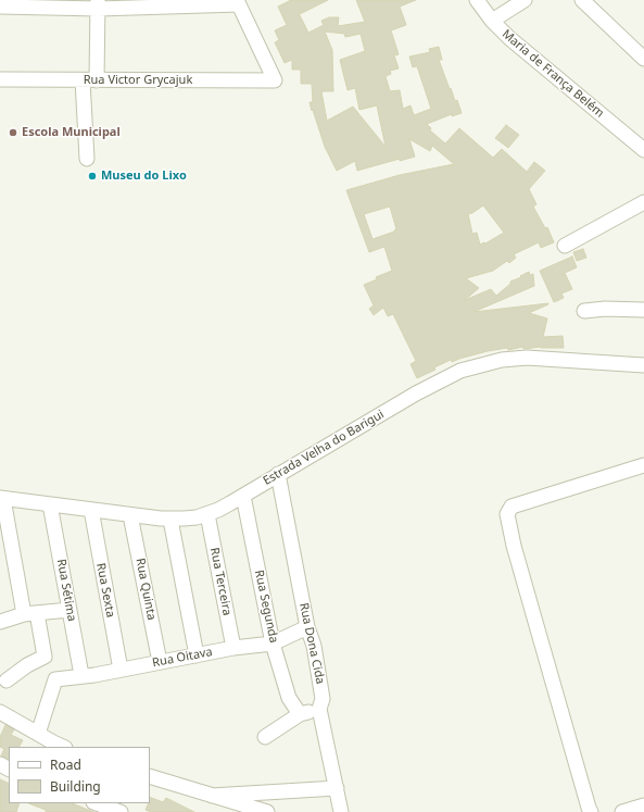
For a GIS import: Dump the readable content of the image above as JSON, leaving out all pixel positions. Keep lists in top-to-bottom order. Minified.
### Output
{"streets":{"street":["Maria de França Belém","Rua Victor Grycajuk","Estrada Velha do Barigui","Rua Terceira","Rua Quinta","Rua Sétima","Rua Sexta","Rua Segunda","Rua Dona Cida","Rua Oitava"]},"crossings":[["Estrada Velha do Barigui","Rua Terceira"],["Estrada Velha do Barigui","Rua Quinta"],["Estrada Velha do Barigui","Rua Sétima"],["Estrada Velha do Barigui","Rua Sexta"],["Estrada Velha do Barigui","Rua Segunda"],["Estrada Velha do Barigui","Rua Dona Cida"],["Rua Terceira","Rua Oitava"],["Rua Quinta","Rua Oitava"],["Rua Sétima","Rua Oitava"],["Rua Sexta","Rua Oitava"],["Rua Segunda","Rua Oitava"],["Rua Dona Cida","Rua Oitava"]],"places":["Escola Municipal","Museu do Lixo"],"legend":["Road","Building"]}
